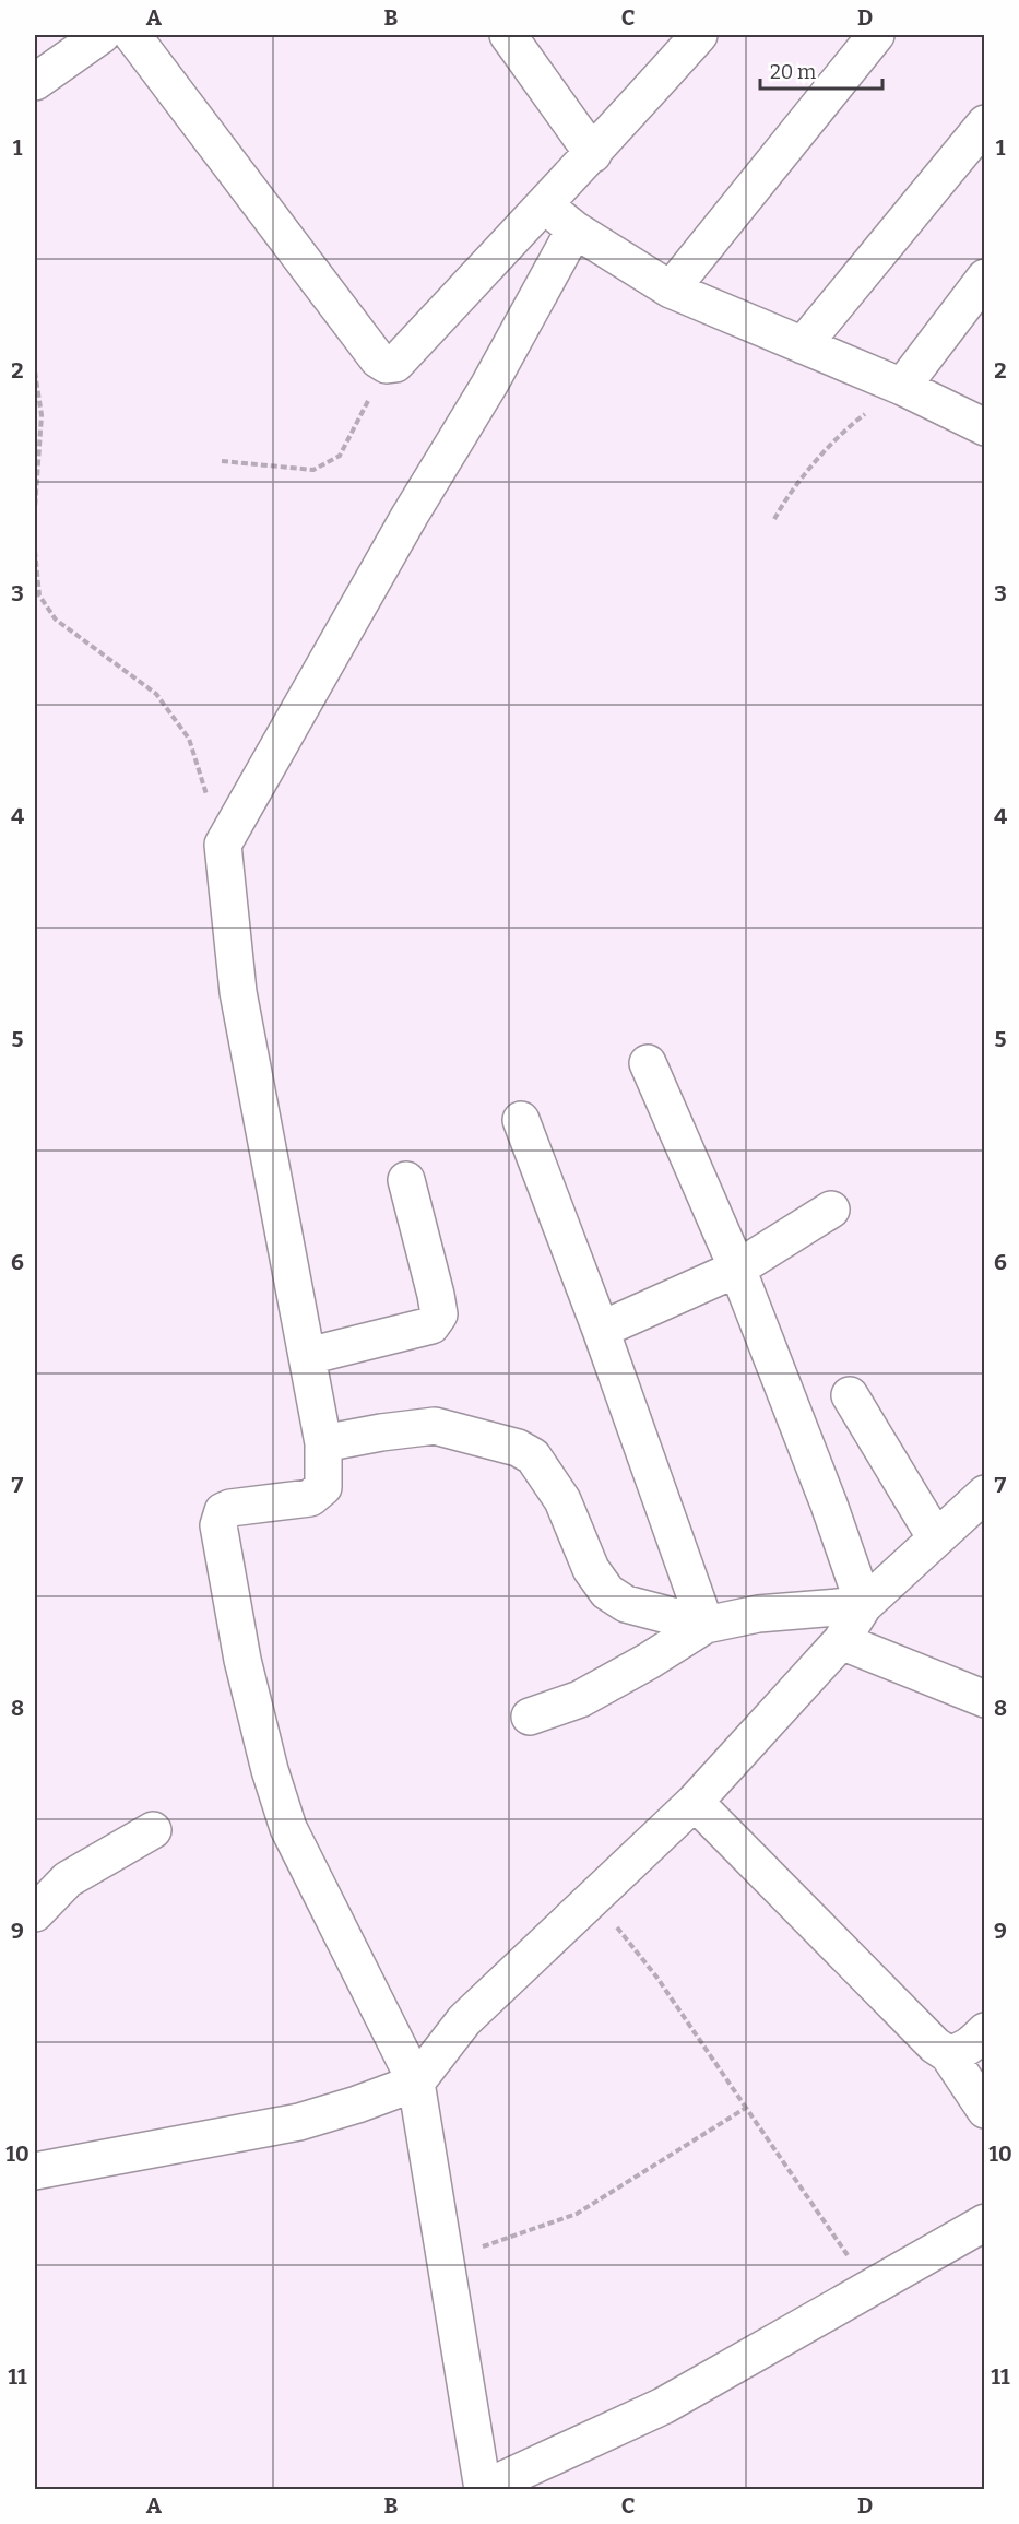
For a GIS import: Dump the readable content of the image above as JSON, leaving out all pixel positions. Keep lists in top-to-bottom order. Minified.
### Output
{"scale_bar":"20 m","grid":{"columns":["A","B","C","D"],"rows":["1","2","3","4","5","6","7","8","9","10","11"]}}
